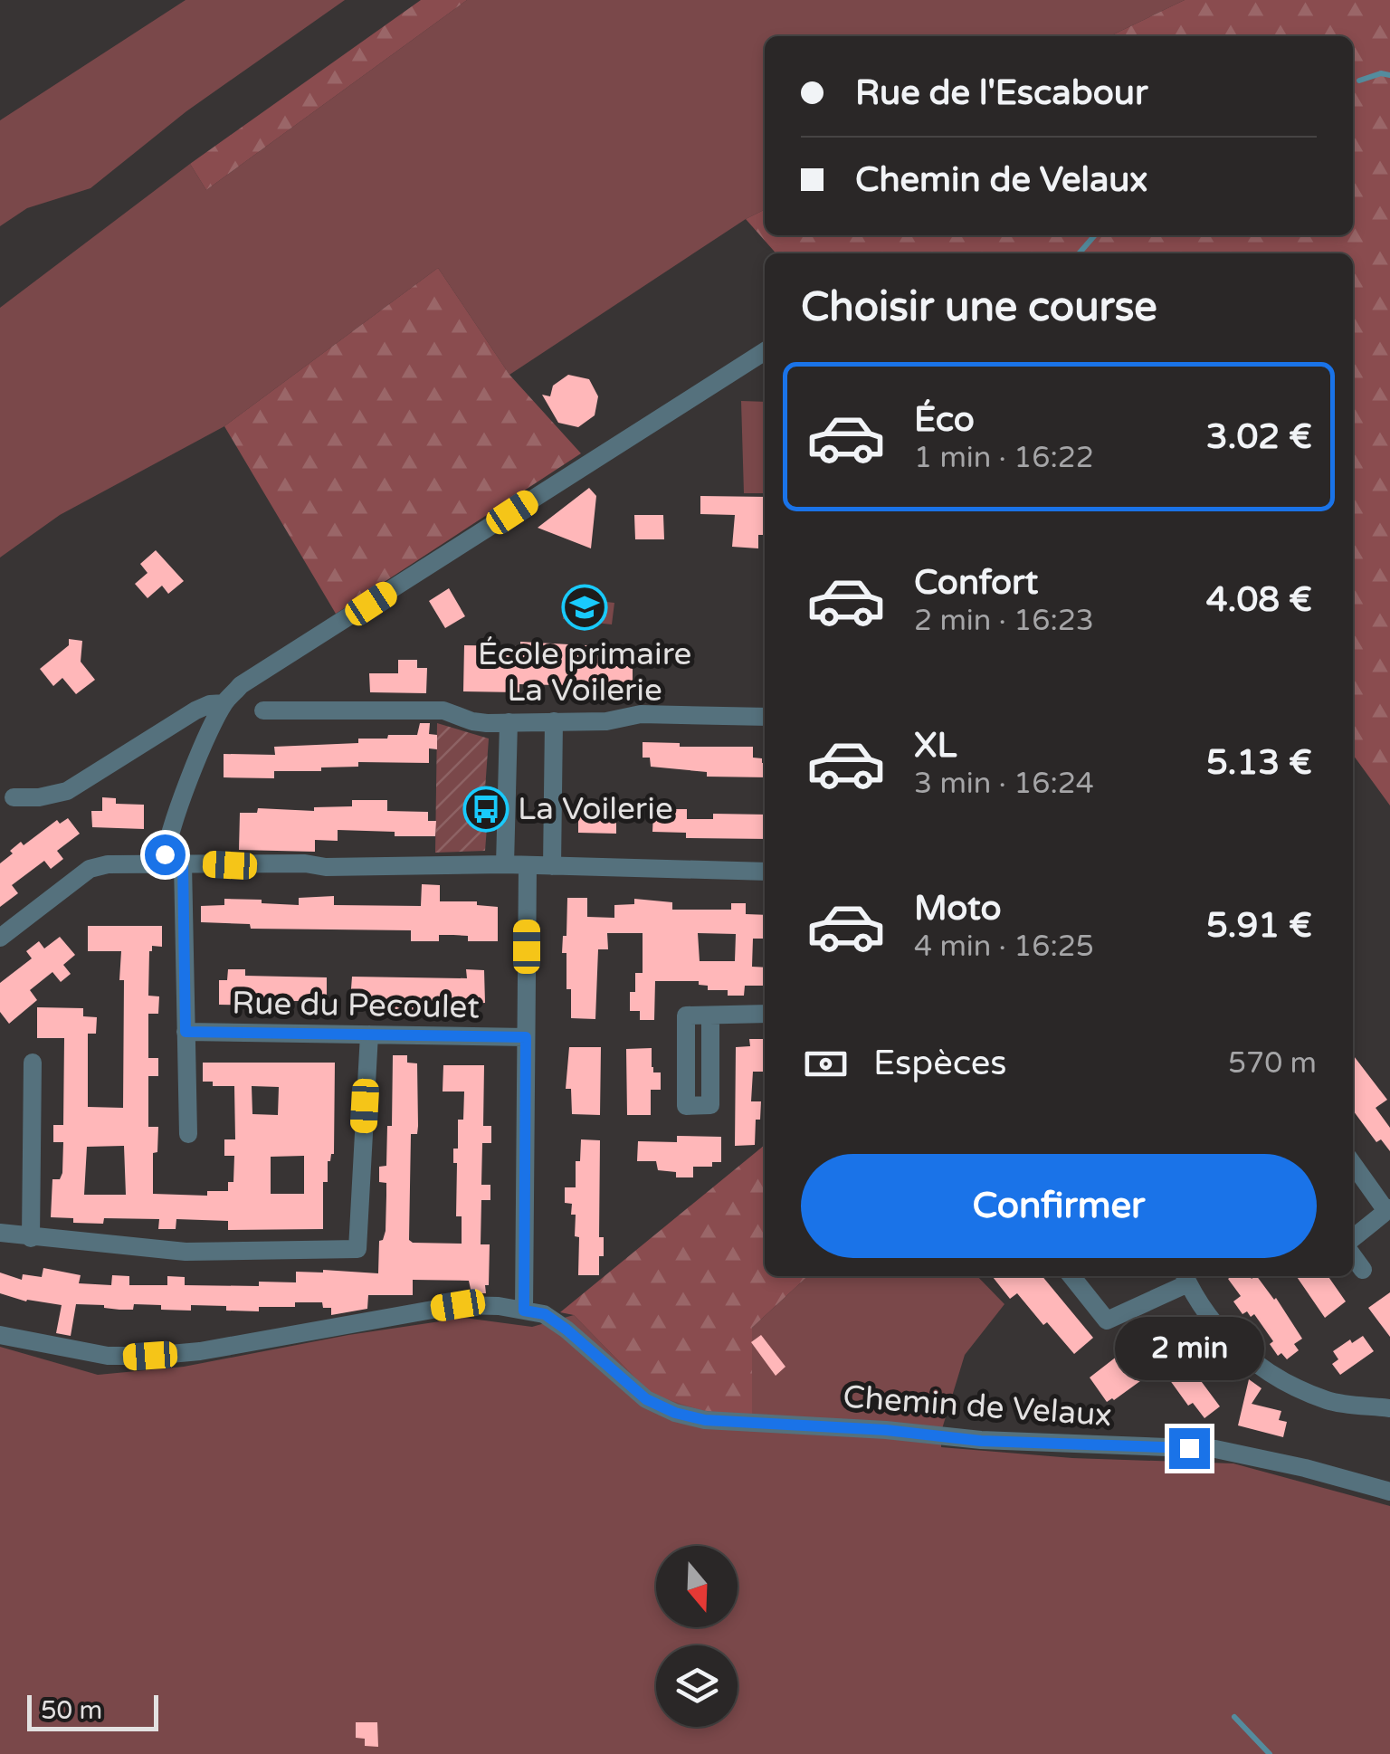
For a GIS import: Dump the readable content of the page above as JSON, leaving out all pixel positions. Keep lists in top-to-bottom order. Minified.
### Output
{"streets":{"street":["Rue du Pecoulet","Chemin de Velaux"]},"places":{"school or university":["École primaire La Voilerie"],"bus stop":["La Voilerie"]},"scale_bar":"50 m","north":"bottom","page":{"banner":["Rue de l'Escabour","Chemin de Velaux"],"heading":"Choisir une course","list":[{"name":"Éco","note":"1 min · 16:22","value":"3.02 €"},{"name":"Confort","note":"2 min · 16:23","value":"4.08 €"},{"name":"XL","note":"3 min · 16:24","value":"5.13 €"},{"name":"Moto","note":"4 min · 16:25","value":"5.91 €"}],"pay":["Espèces","570 m"],"buttons":"Confirmer","bubble":"2 min","scale":"50 m"}}
